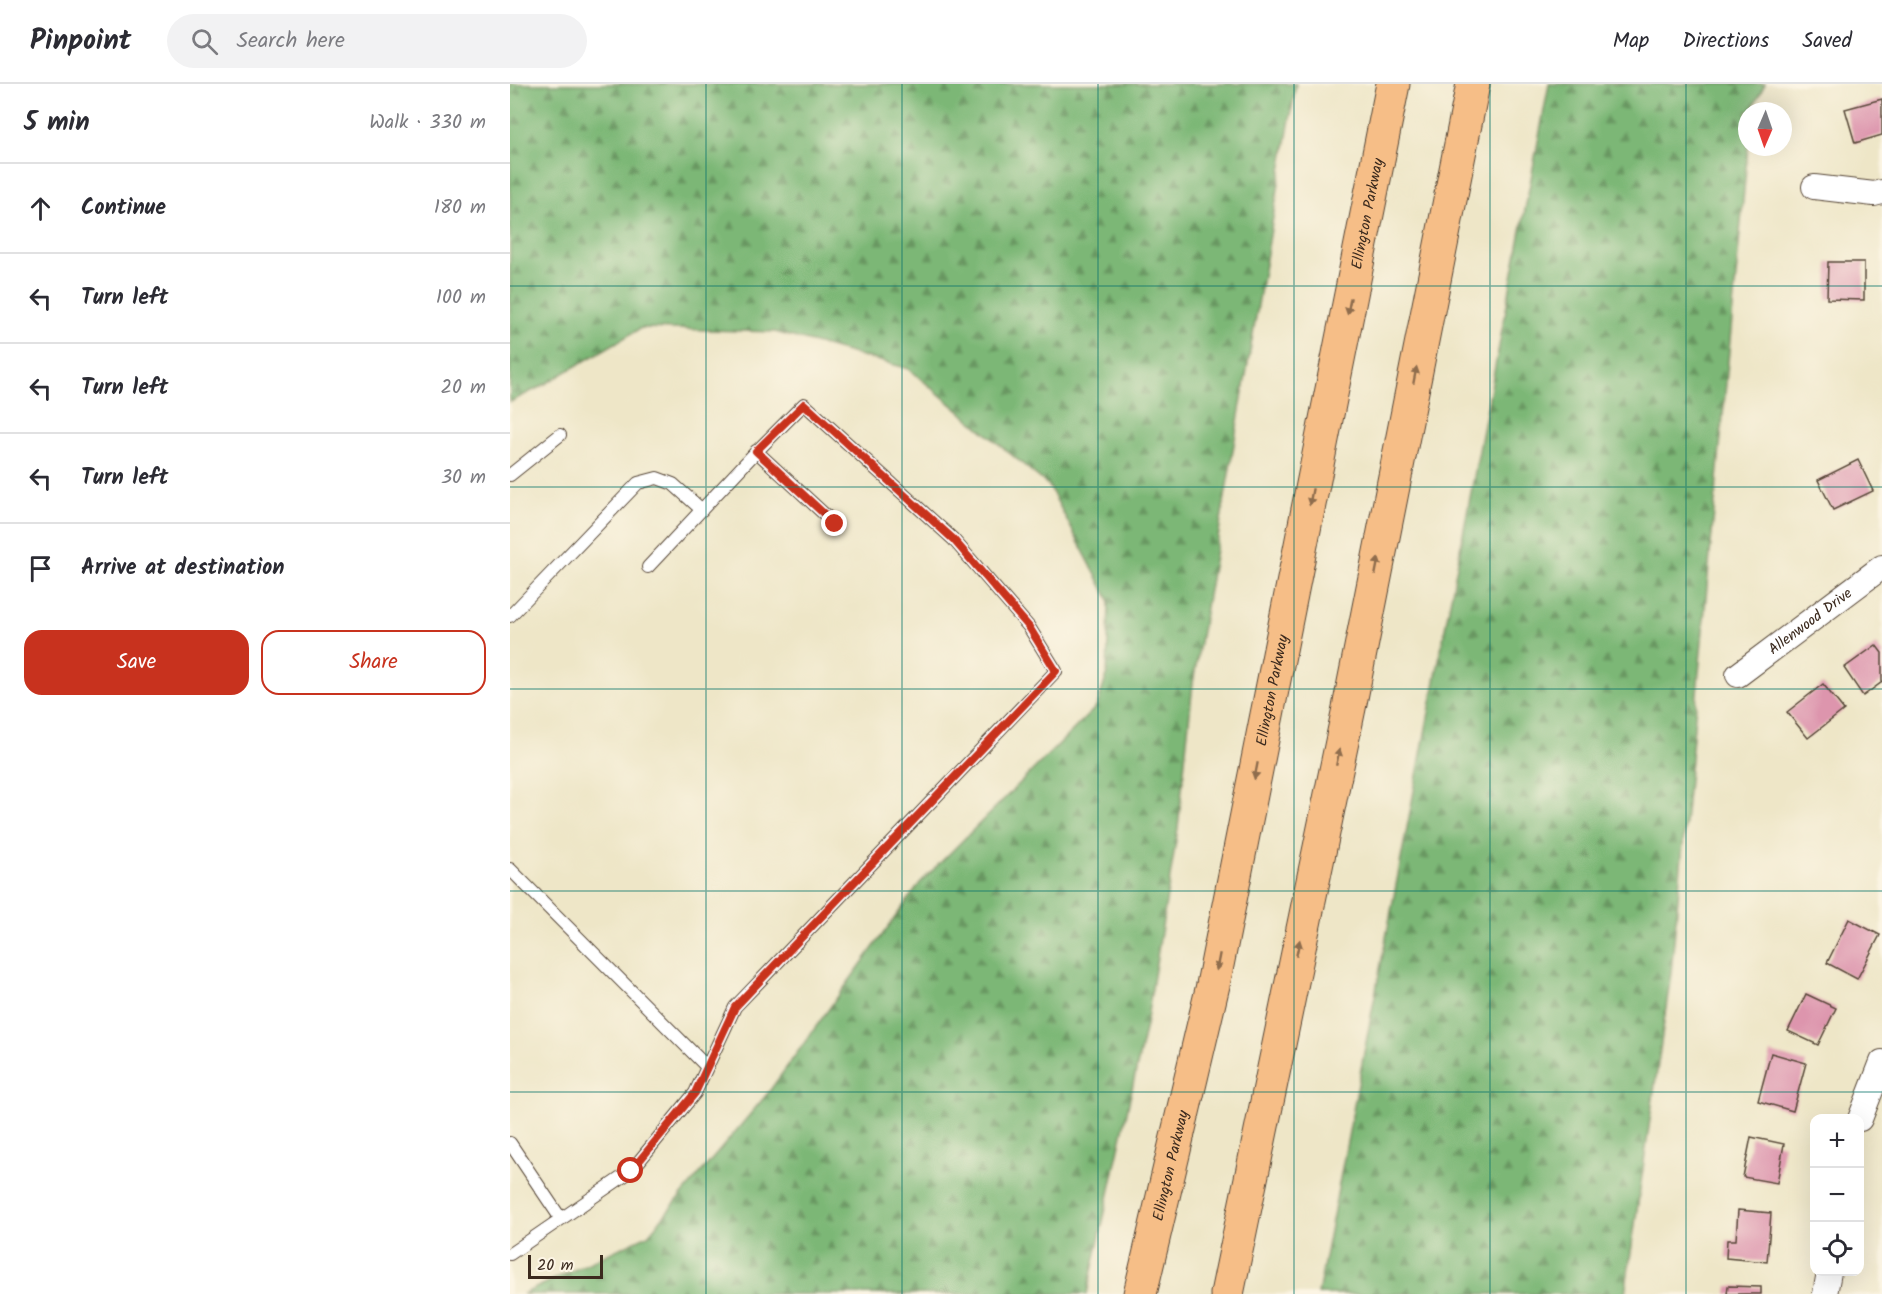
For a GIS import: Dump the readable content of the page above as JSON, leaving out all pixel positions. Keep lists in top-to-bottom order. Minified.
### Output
{"streets":{"highway":["Ellington Parkway"],"street":["Allenwood Drive"]},"scale_bar":"20 m","north":"bottom","page":{"header":"Pinpoint","search":"Search here","nav":["Map","Directions","Saved"],"heading":["5 min","Walk · 330 m"],"list":[["Continue","180 m"],["Turn left","100 m"],["Turn left","20 m"],["Turn left","30 m"],"Arrive at destination"],"buttons":["Save","Share"],"map_buttons":["+","−"],"scale":"20 m"}}
